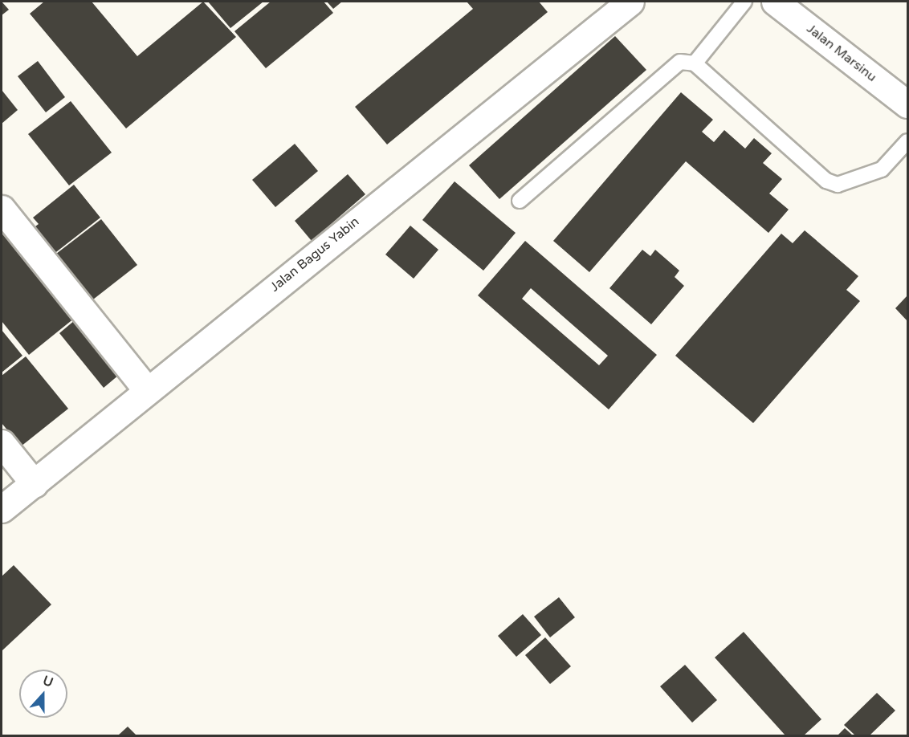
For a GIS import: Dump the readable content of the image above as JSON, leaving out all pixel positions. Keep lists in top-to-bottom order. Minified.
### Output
{"streets":{"street":["Jalan Marsinu","Jalan Bagus Yabin"]},"north":"top"}
